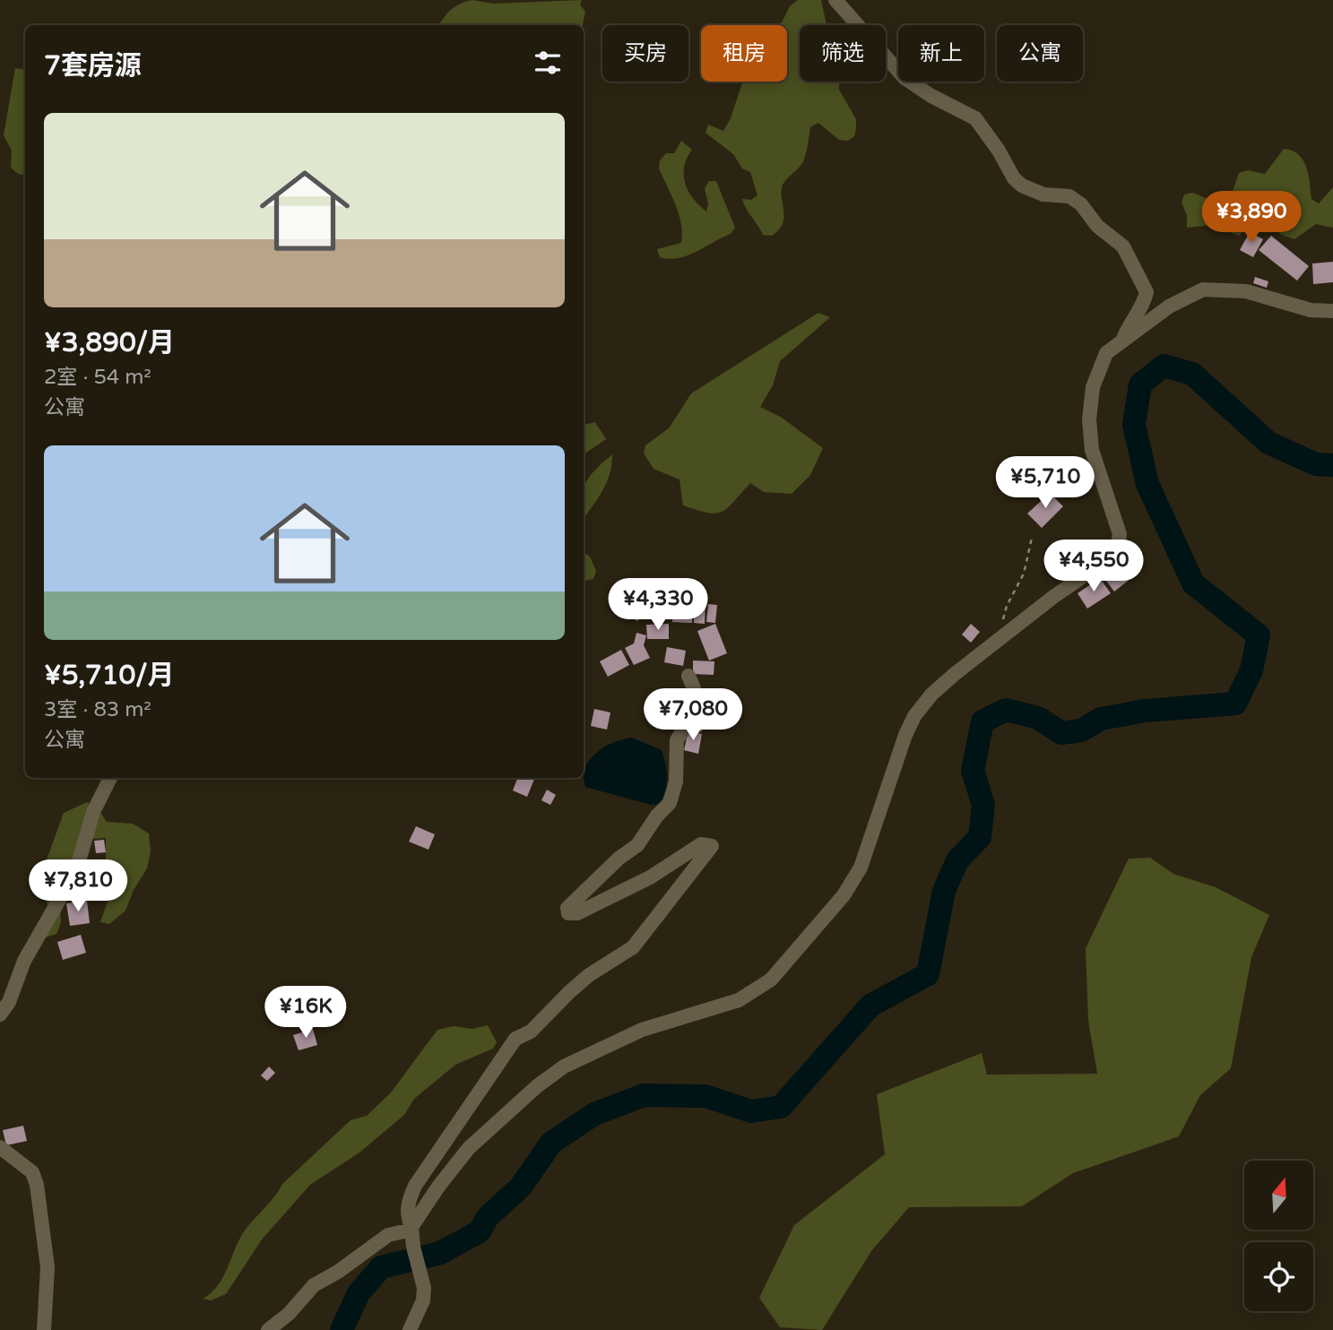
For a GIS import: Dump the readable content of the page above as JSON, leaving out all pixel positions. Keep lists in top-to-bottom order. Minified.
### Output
{"north":"top","page":{"chip":["买房","租房","筛选","新上","公寓"],"heading":"7套房源","list":[{"name":"¥3,890/月","note":"2室 · 54 m² · 公寓"},{"name":"¥5,710/月","note":"3室 · 83 m² · 公寓"}],"price":["¥3,890","¥5,710","¥4,550","¥4,330","¥7,080","¥7,810","¥16K"]}}
